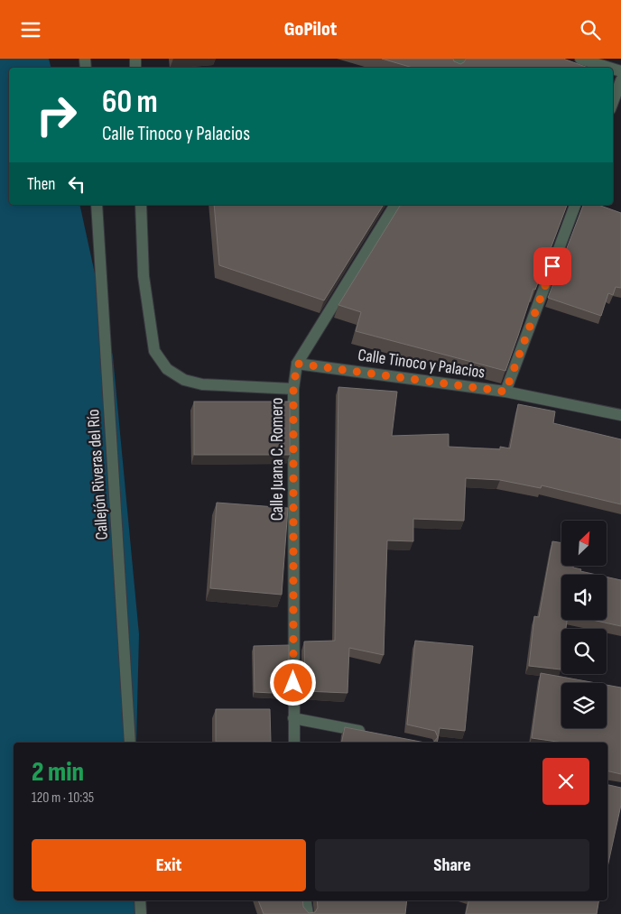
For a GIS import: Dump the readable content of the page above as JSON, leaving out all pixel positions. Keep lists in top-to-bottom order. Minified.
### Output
{"streets":{"street":["Calle Tinoco y Palacios","Calle Juana C. Romero","Callejón Riveras del Río"]},"crossings":[["Calle Tinoco y Palacios","Calle Juana C. Romero"]],"north":"top right","page":{"header":"GoPilot","turn":["60 m","Calle Tinoco y Palacios"],"then":"Then","heading":["2 min","120 m · 10:35"],"buttons":["Exit","Share"]}}
